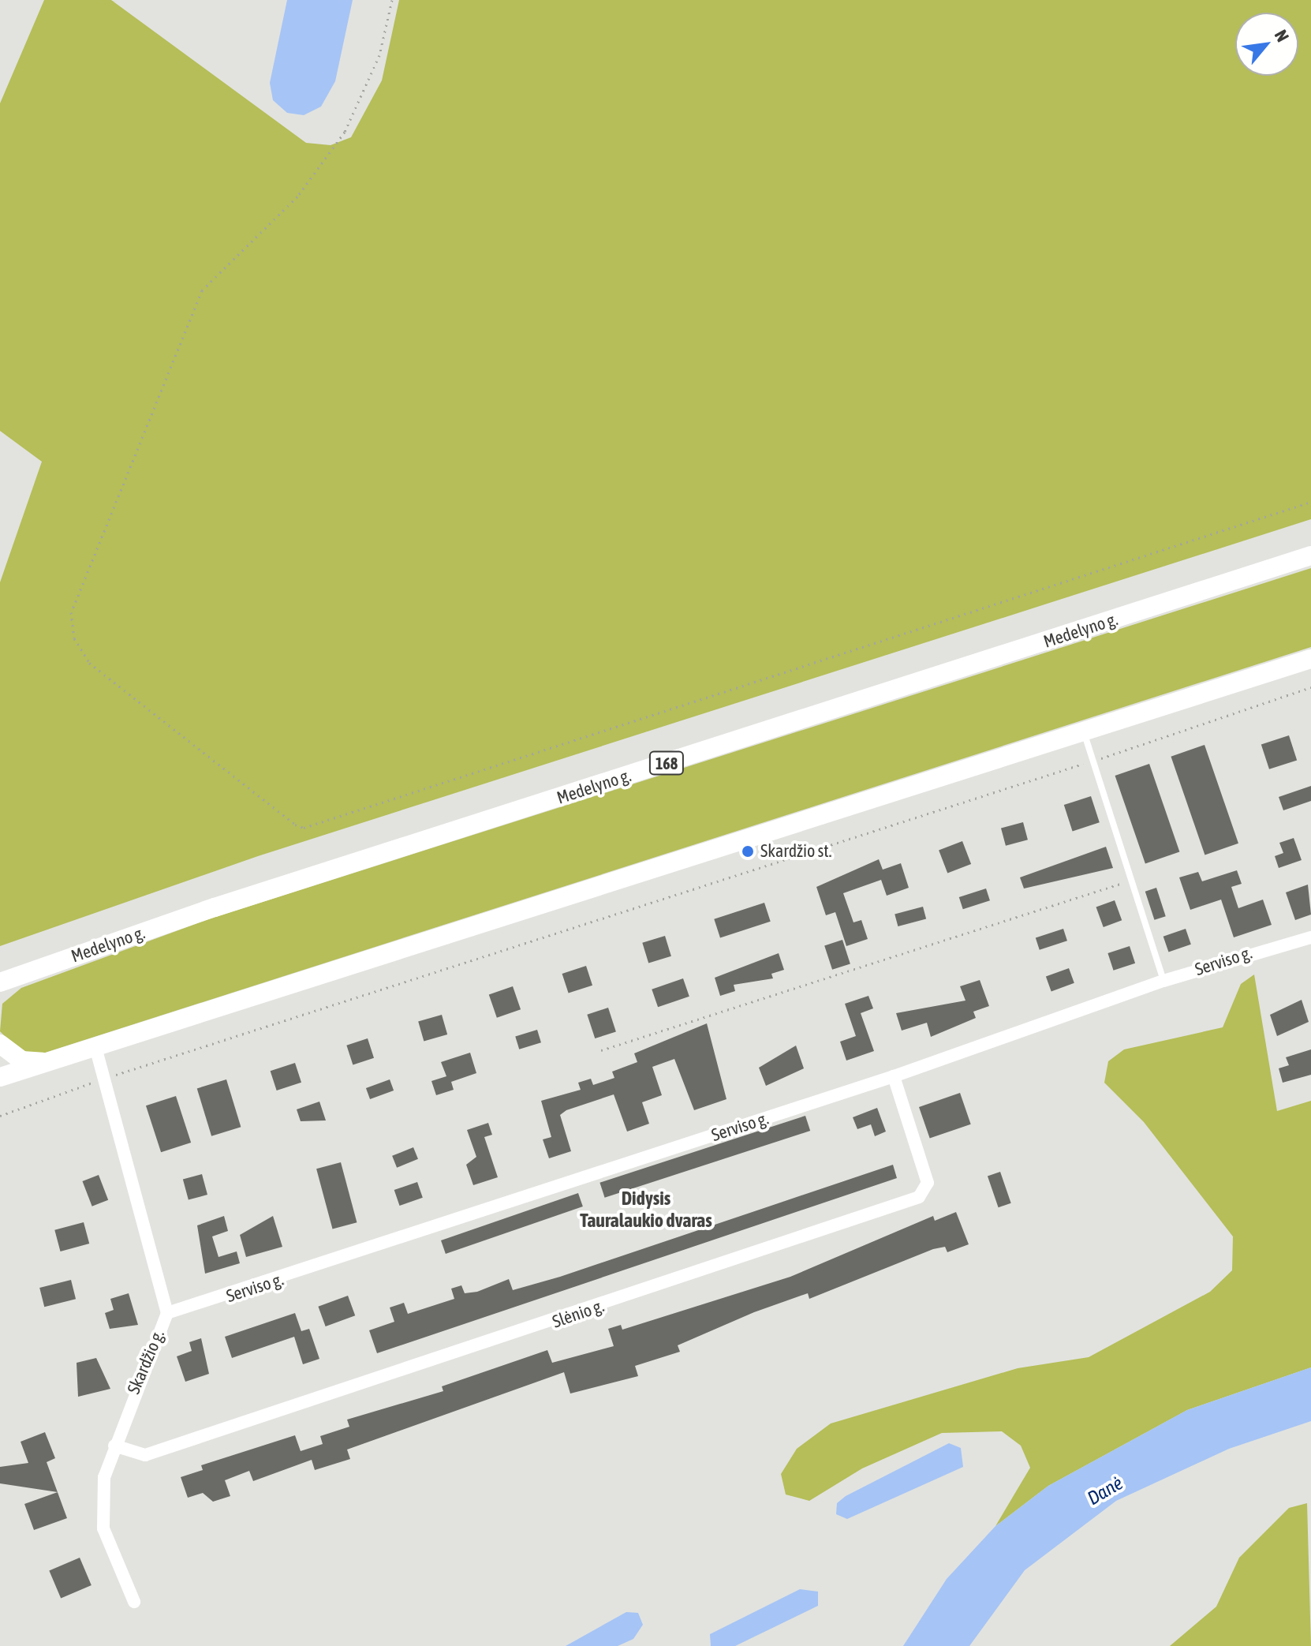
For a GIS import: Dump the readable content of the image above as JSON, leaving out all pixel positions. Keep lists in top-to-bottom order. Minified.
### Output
{"streets":{"main road":["Medelyno g.","168"],"street":["Serviso g.","Slėnio g.","Skardžio g."]},"crossings":[["Medelyno g.","168"],["Serviso g.","Slėnio g."],["Serviso g.","Skardžio g."],["Slėnio g.","Skardžio g."]],"districts":["Didysis Tauralaukio dvaras"],"water":["Danė"],"places":["Skardžio st."],"north":"top right"}
